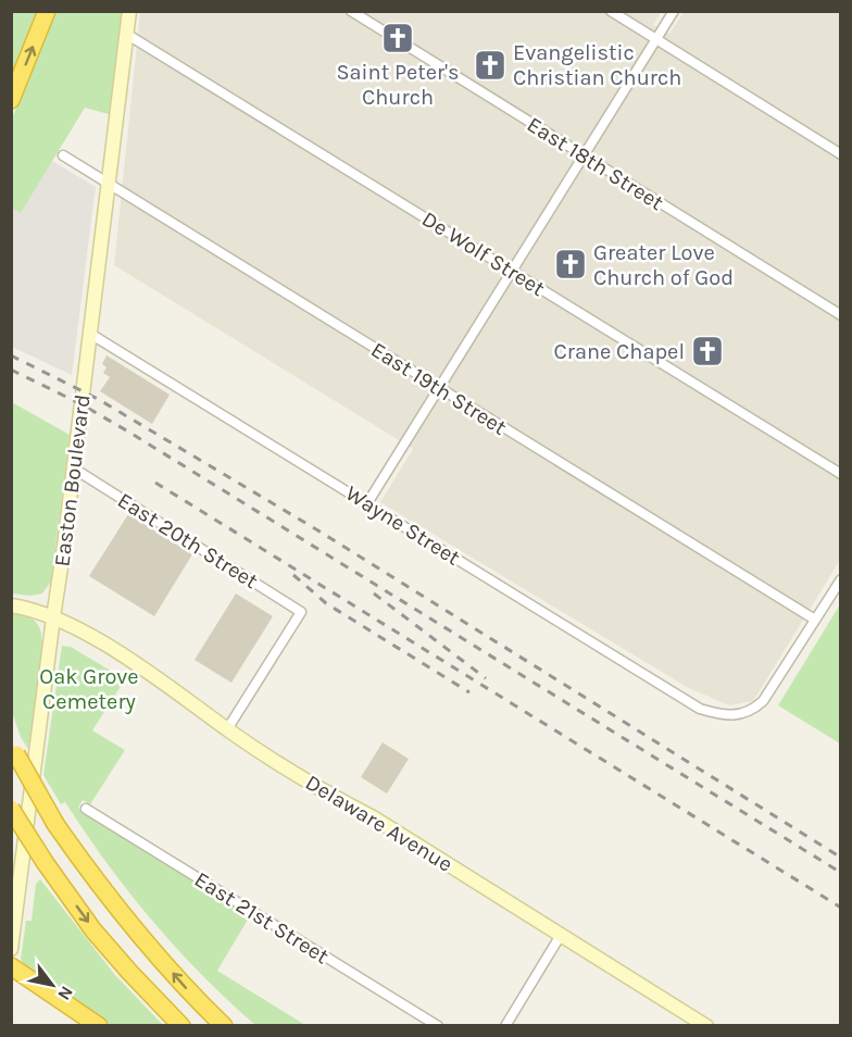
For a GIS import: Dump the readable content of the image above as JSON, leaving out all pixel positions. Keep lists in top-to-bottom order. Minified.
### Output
{"streets":{"main road":["Easton Boulevard","Delaware Avenue"],"street":["East 18th Street","De Wolf Street","East 19th Street","Wayne Street","East 20th Street","East 21st Street"]},"crossings":[["De Wolf Street","Easton Boulevard"],["East 19th Street","Easton Boulevard"],["East 19th Street","Wayne Street"],["Easton Boulevard","Wayne Street"],["Easton Boulevard","East 20th Street"],["Easton Boulevard","Delaware Avenue"],["East 20th Street","Delaware Avenue"]],"parks":["Oak Grove Cemetery"],"places":{"church":["Saint Peter's Church","Evangelistic Christian Church","Greater Love Church of God","Crane Chapel"]},"north":"bottom right"}
